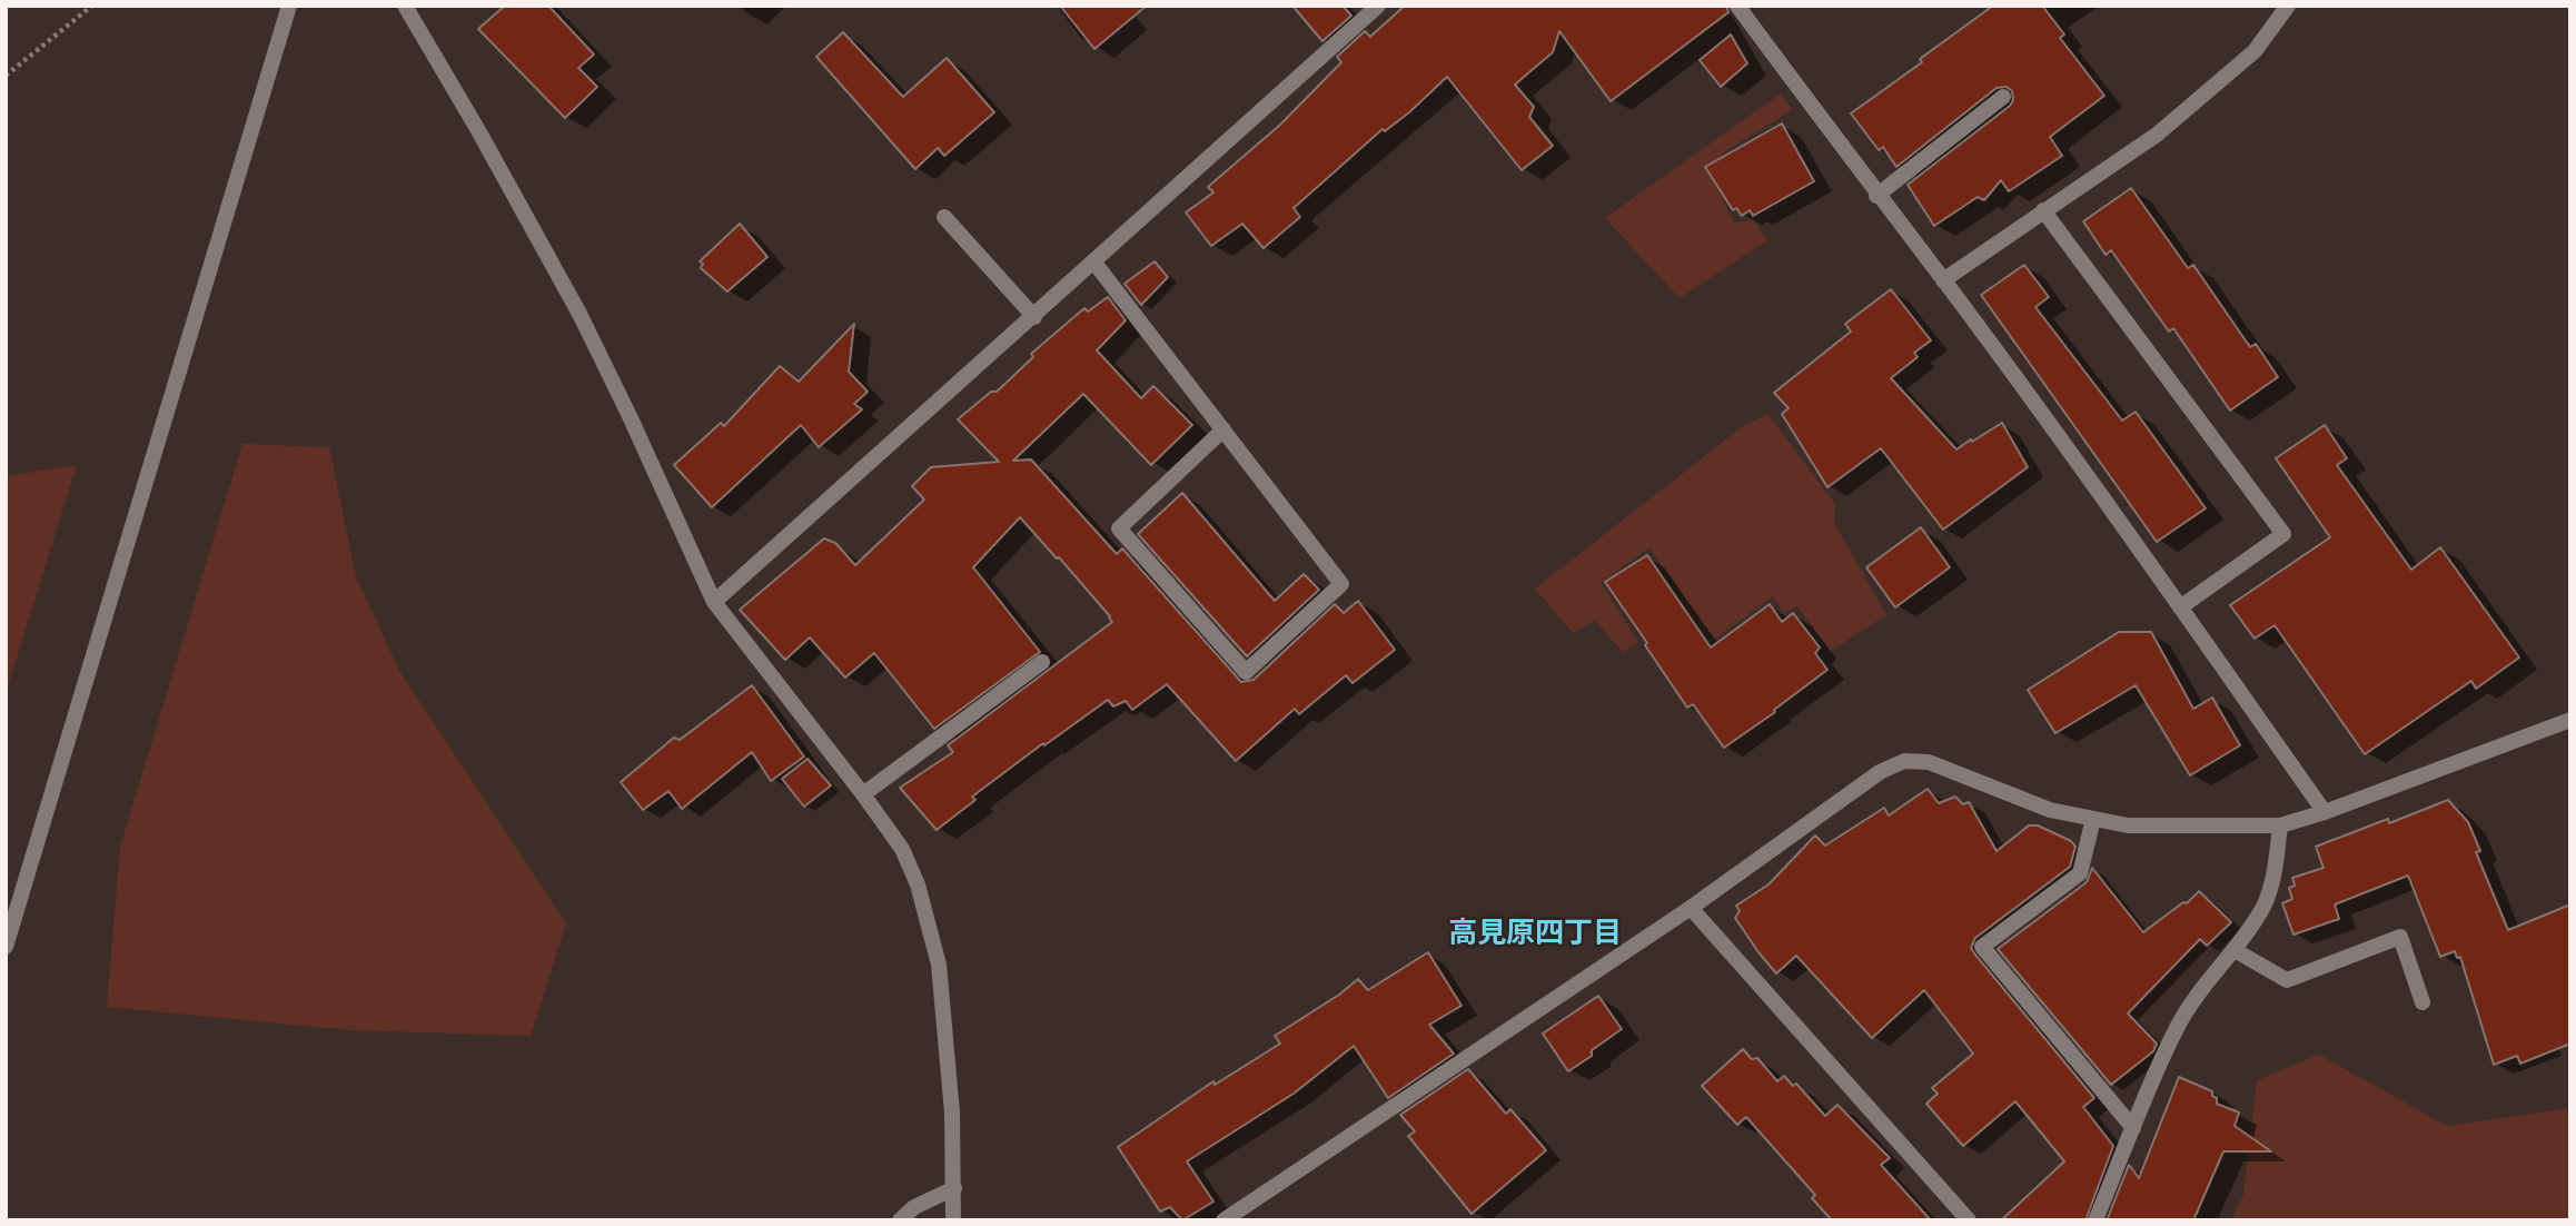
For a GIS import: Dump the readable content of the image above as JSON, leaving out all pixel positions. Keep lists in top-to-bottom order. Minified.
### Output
{"districts":["高見原四丁目"]}
